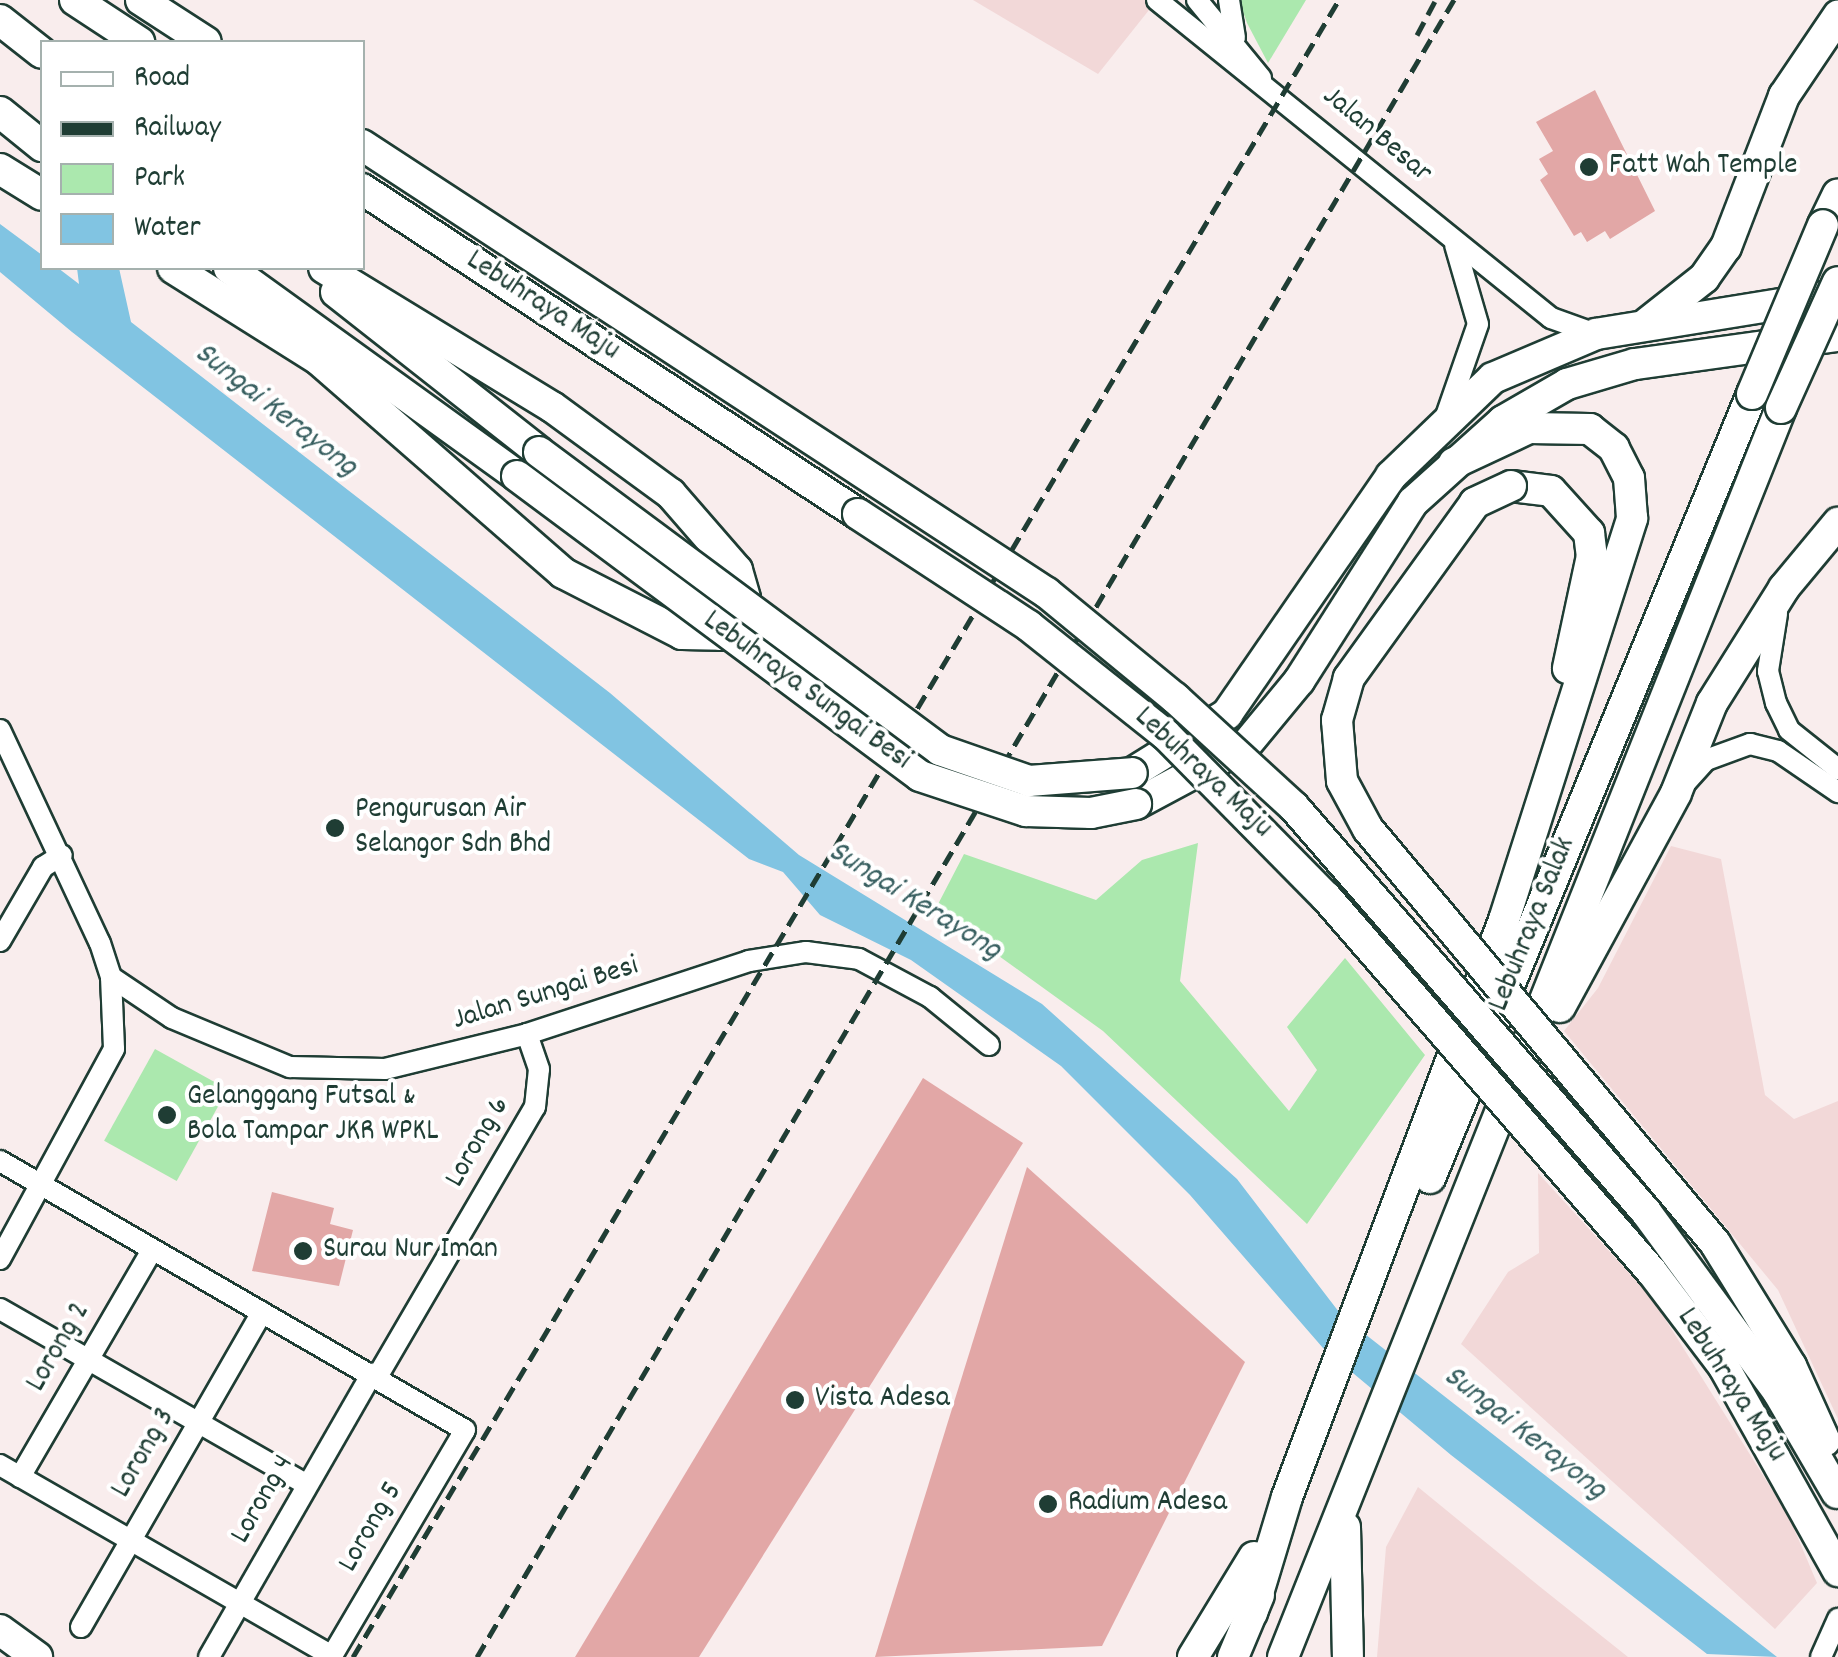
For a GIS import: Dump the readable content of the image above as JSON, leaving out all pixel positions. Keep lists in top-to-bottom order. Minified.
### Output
{"streets":{"highway":["Lebuhraya Maju","Lebuhraya Sungai Besi","Lebuhraya Salak"],"street":["Jalan Besar","Jalan Sungai Besi","Lorong 6","Lorong 2","Lorong 3","Lorong 4","Lorong 5"]},"crossings":[["Jalan Besar","Lebuhraya Sungai Besi"],["Jalan Sungai Besi","Lorong 6"],["Lorong 6","Lorong 4"],["Lorong 6","Lorong 5"],["Lorong 4","Lorong 5"]],"water":["Sungai Kerayong"],"places":["Fatt Wah Temple","Pengurusan Air Selangor Sdn Bhd","Gelanggang Futsal & Bola Tampar JKR WPKL","Surau Nur Iman","Vista Adesa","Radium Adesa"],"legend":["Road","Railway","Park","Water"]}
